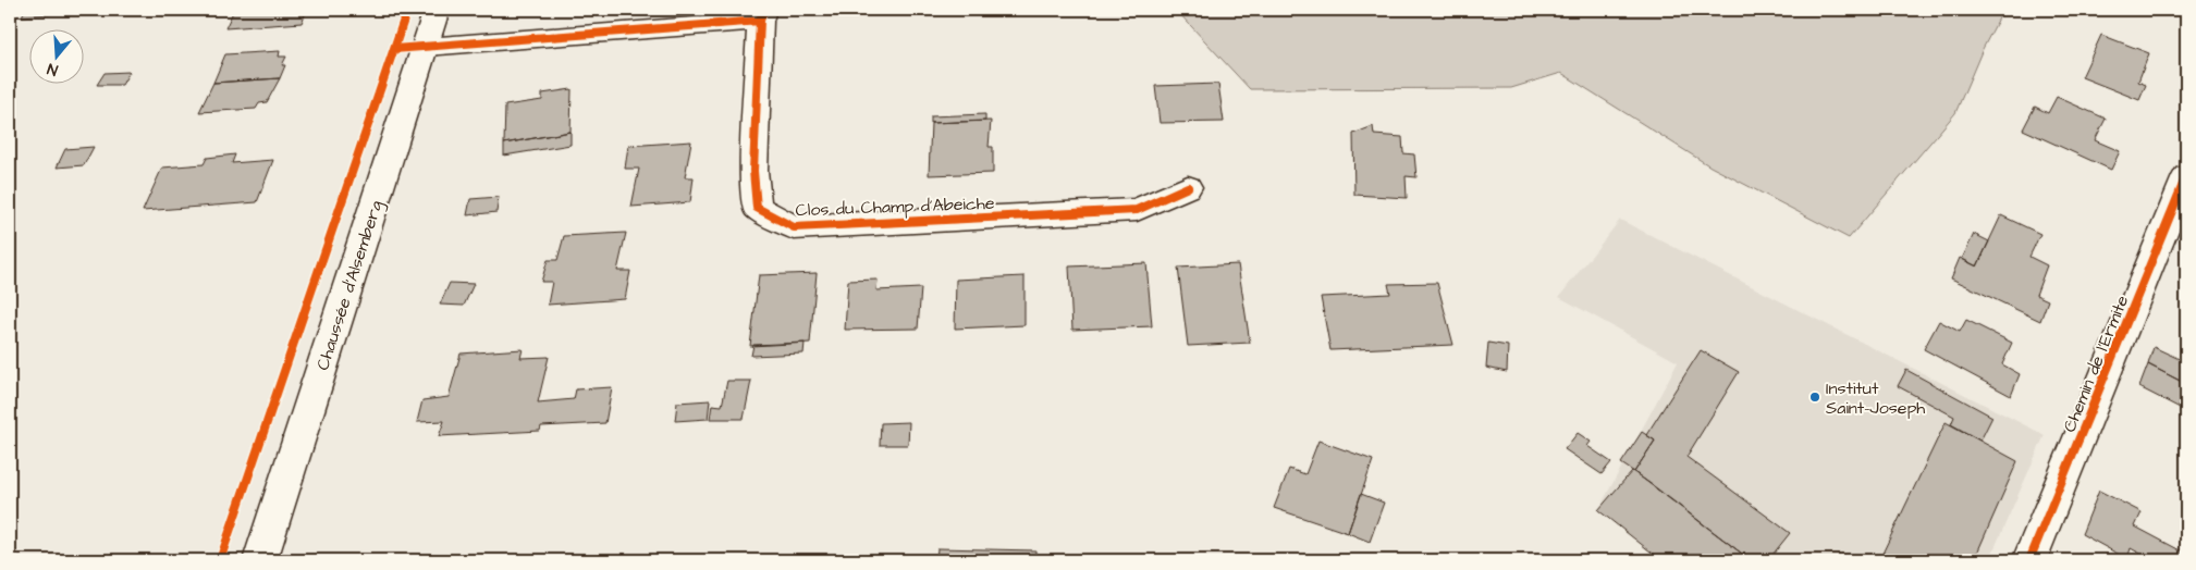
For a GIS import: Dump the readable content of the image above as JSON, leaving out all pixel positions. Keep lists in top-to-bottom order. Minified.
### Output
{"streets":{"street":["Clos du Champ d'Abeiche","Chaussée d'Alsemberg","Chemin de l'Ermite"]},"crossings":[["Clos du Champ d'Abeiche","Chaussée d'Alsemberg"]],"places":["Institut Saint-Joseph"],"north":"bottom"}
